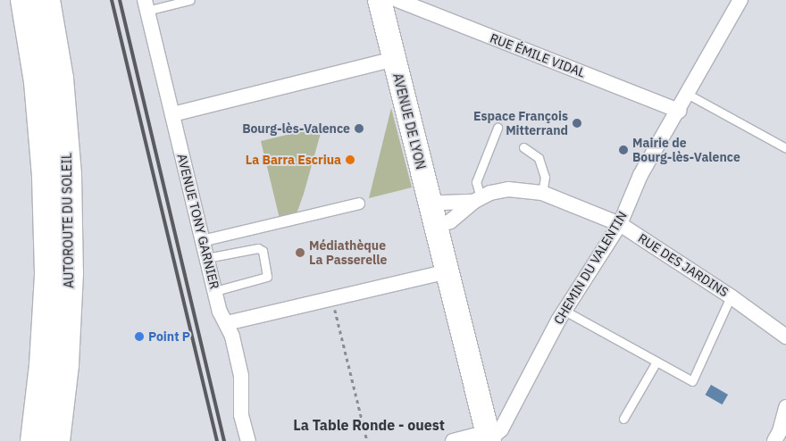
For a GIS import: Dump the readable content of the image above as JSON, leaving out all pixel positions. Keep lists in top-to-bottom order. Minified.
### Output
{"streets":{"highway":["AUTOROUTE DU SOLEIL"],"main road":["AVENUE DE LYON"],"street":["RUE ÉMILE VIDAL","AVENUE TONY GARNIER","RUE DES JARDINS","CHEMIN DU VALENTIN"]},"crossings":[["RUE ÉMILE VIDAL","AVENUE DE LYON"],["RUE ÉMILE VIDAL","CHEMIN DU VALENTIN"],["AVENUE DE LYON","RUE DES JARDINS"],["RUE DES JARDINS","CHEMIN DU VALENTIN"]],"districts":["La Table Ronde - ouest"],"places":["Espace François Mitterrand","Bourg-lès-Valence","Mairie de Bourg-lès-Valence","La Barra Escriua","Médiathèque La Passerelle","Point P"]}
